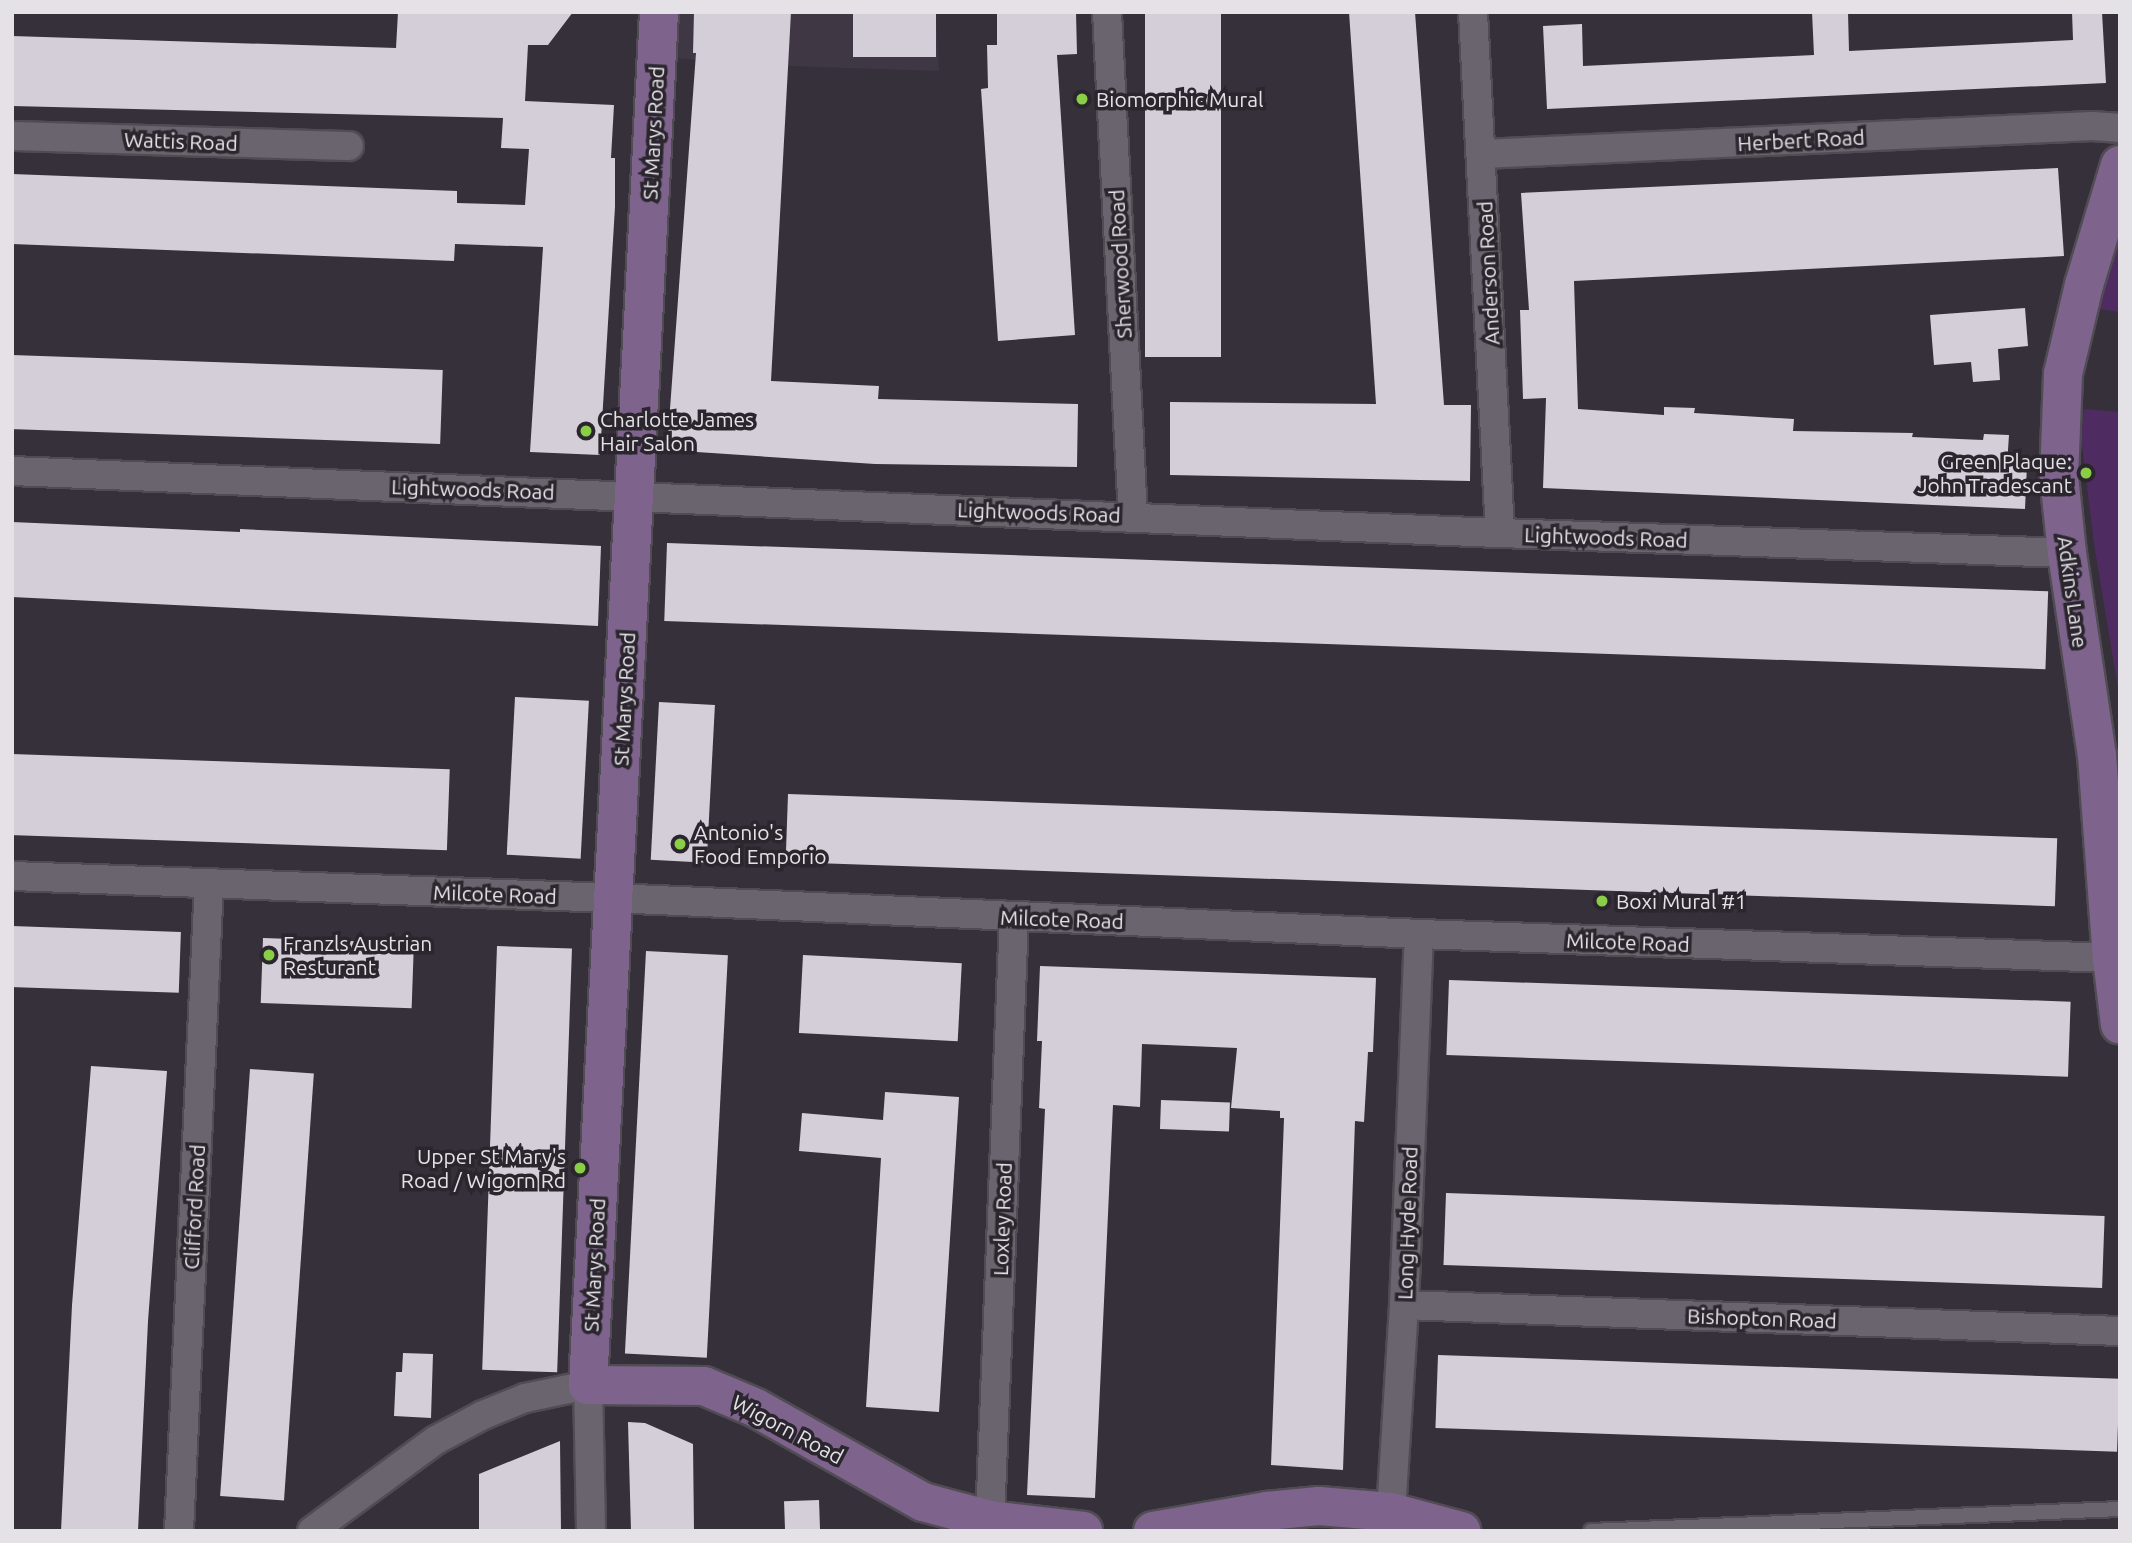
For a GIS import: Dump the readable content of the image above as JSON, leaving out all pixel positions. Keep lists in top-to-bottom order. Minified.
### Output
{"streets":{"street":["St Marys Road","Herbert Road","Wattis Road","Sherwood Road","Anderson Road","Lightwoods Road","Adkins Lane","Milcote Road","Clifford Road","Loxley Road","Long Hyde Road","Bishopton Road","Wigorn Road"]},"crossings":[["St Marys Road","Lightwoods Road"],["St Marys Road","Milcote Road"],["St Marys Road","Wigorn Road"],["Herbert Road","Anderson Road"],["Sherwood Road","Lightwoods Road"],["Anderson Road","Lightwoods Road"],["Lightwoods Road","Adkins Lane"],["Adkins Lane","Milcote Road"],["Milcote Road","Clifford Road"],["Milcote Road","Loxley Road"],["Milcote Road","Long Hyde Road"],["Loxley Road","Wigorn Road"],["Long Hyde Road","Bishopton Road"]],"places":["Biomorphic Mural","Charlotte James Hair Salon","Green Plaque: John Tradescant","Antonio's Food Emporio","Boxi Mural #1","Franzls Austrian Resturant","Upper St Mary's Road / Wigorn Rd"]}
